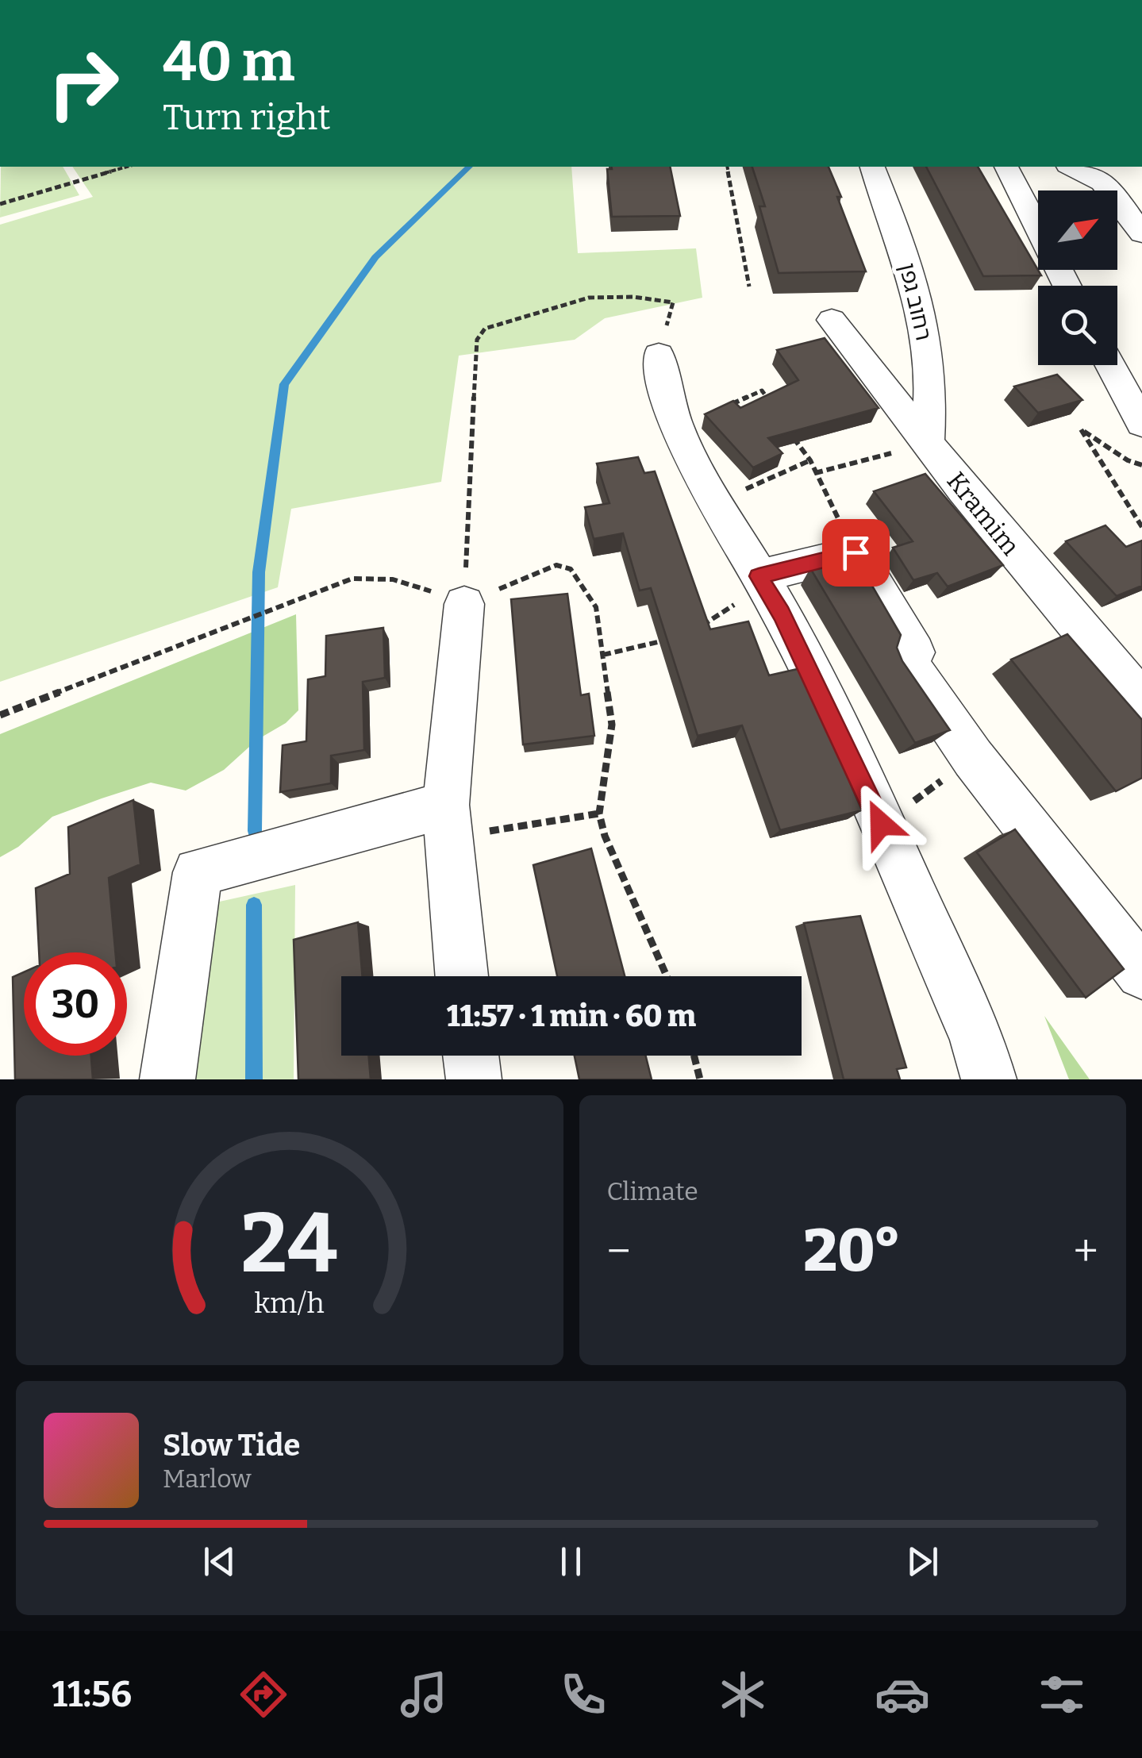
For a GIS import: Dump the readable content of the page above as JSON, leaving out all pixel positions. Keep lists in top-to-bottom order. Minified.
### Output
{"streets":{"street":["רחוב גפן","Kramim"]},"crossings":[["רחוב גפן","Kramim"]],"north":"top right","page":{"turn":["40 m","Turn right"],"limit":"30","trip":"11:57 · 1 min · 60 m","tile":"Climate","heat":["−","20°","+"],"song":["Slow Tide","Marlow"],"tabs":"11:56","gauge":["24","km/h"]}}
